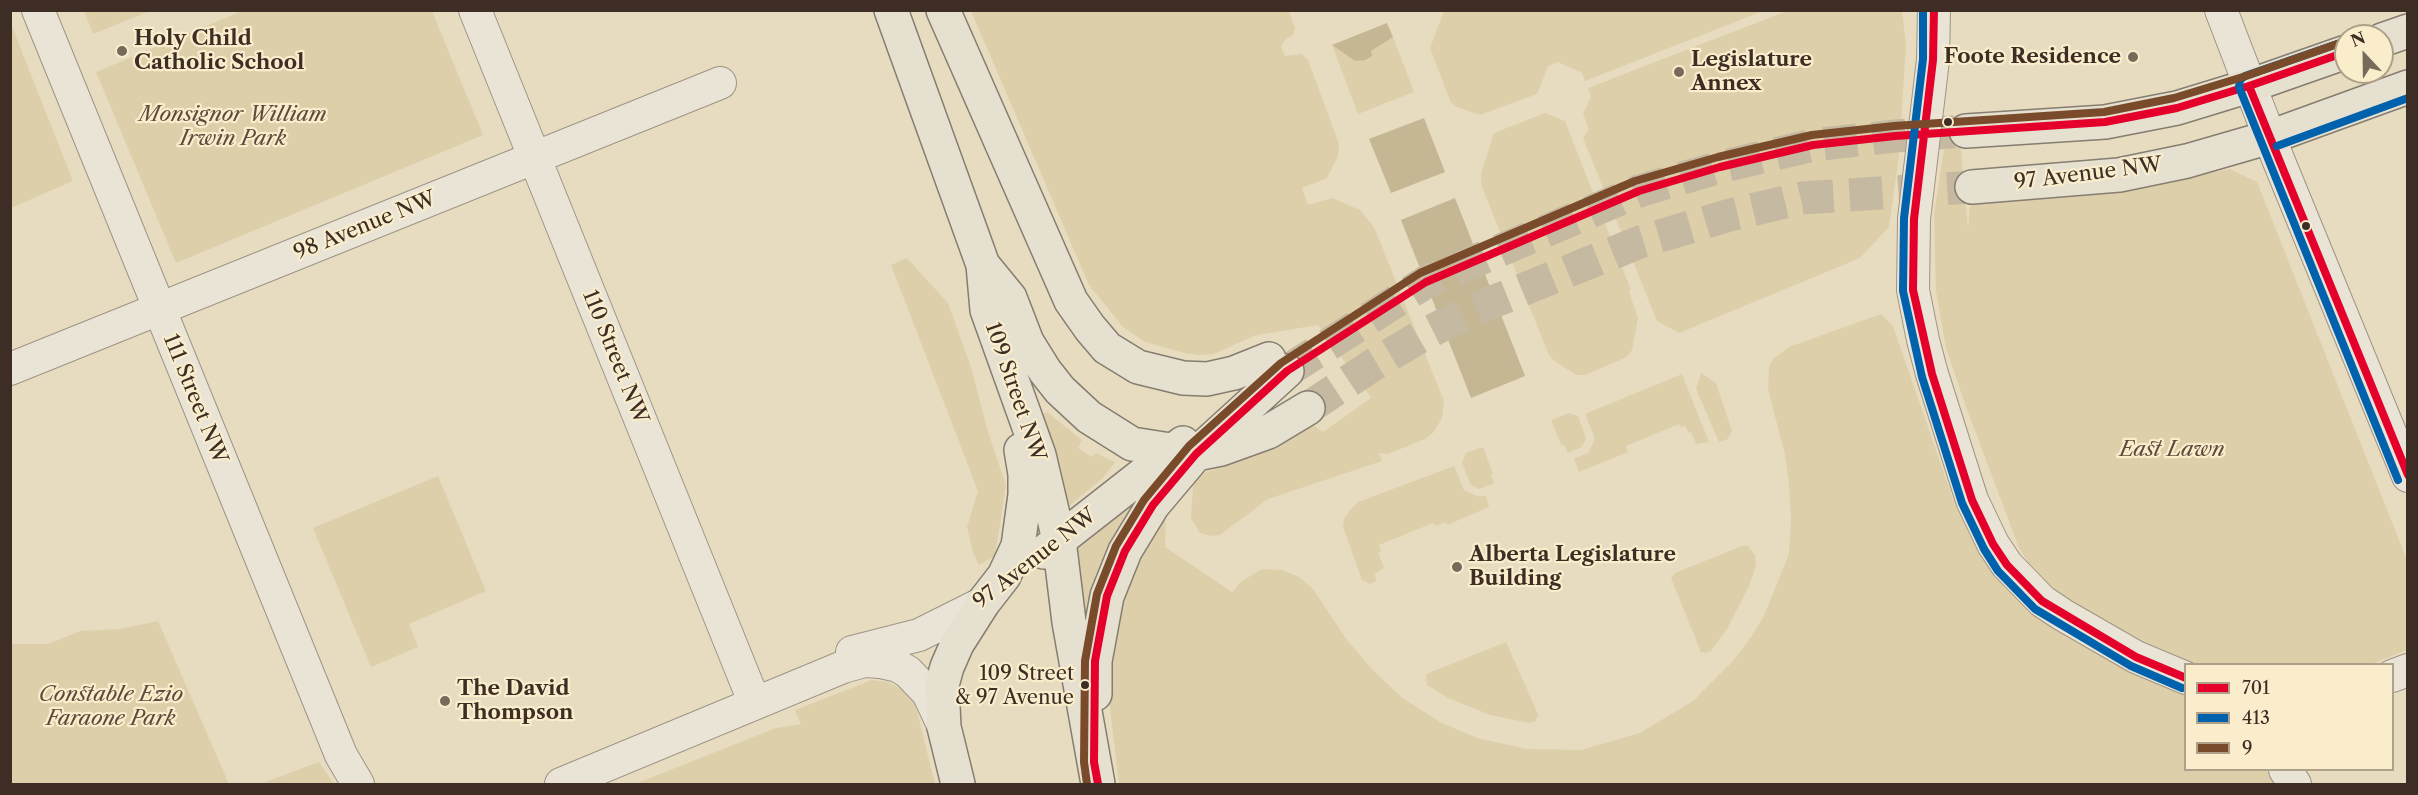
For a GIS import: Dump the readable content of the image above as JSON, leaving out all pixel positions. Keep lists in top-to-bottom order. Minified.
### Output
{"streets":{"main road":["97 Avenue NW","109 Street NW"],"street":["98 Avenue NW","110 Street NW","111 Street NW"]},"crossings":[["97 Avenue NW","110 Street NW"],["97 Avenue NW","109 Street NW"],["98 Avenue NW","110 Street NW"],["98 Avenue NW","111 Street NW"]],"parks":["Monsignor William Irwin Park","East Lawn","Constable Ezio Faraone Park"],"places":["Holy Child Catholic School","Foote Residence","Legislature Annex","Alberta Legislature Building","109 Street & 97 Avenue","The David Thompson"],"lines":["transit line 701","transit line 413","transit line 9"],"legend":["701","413","9"],"north":"top"}
